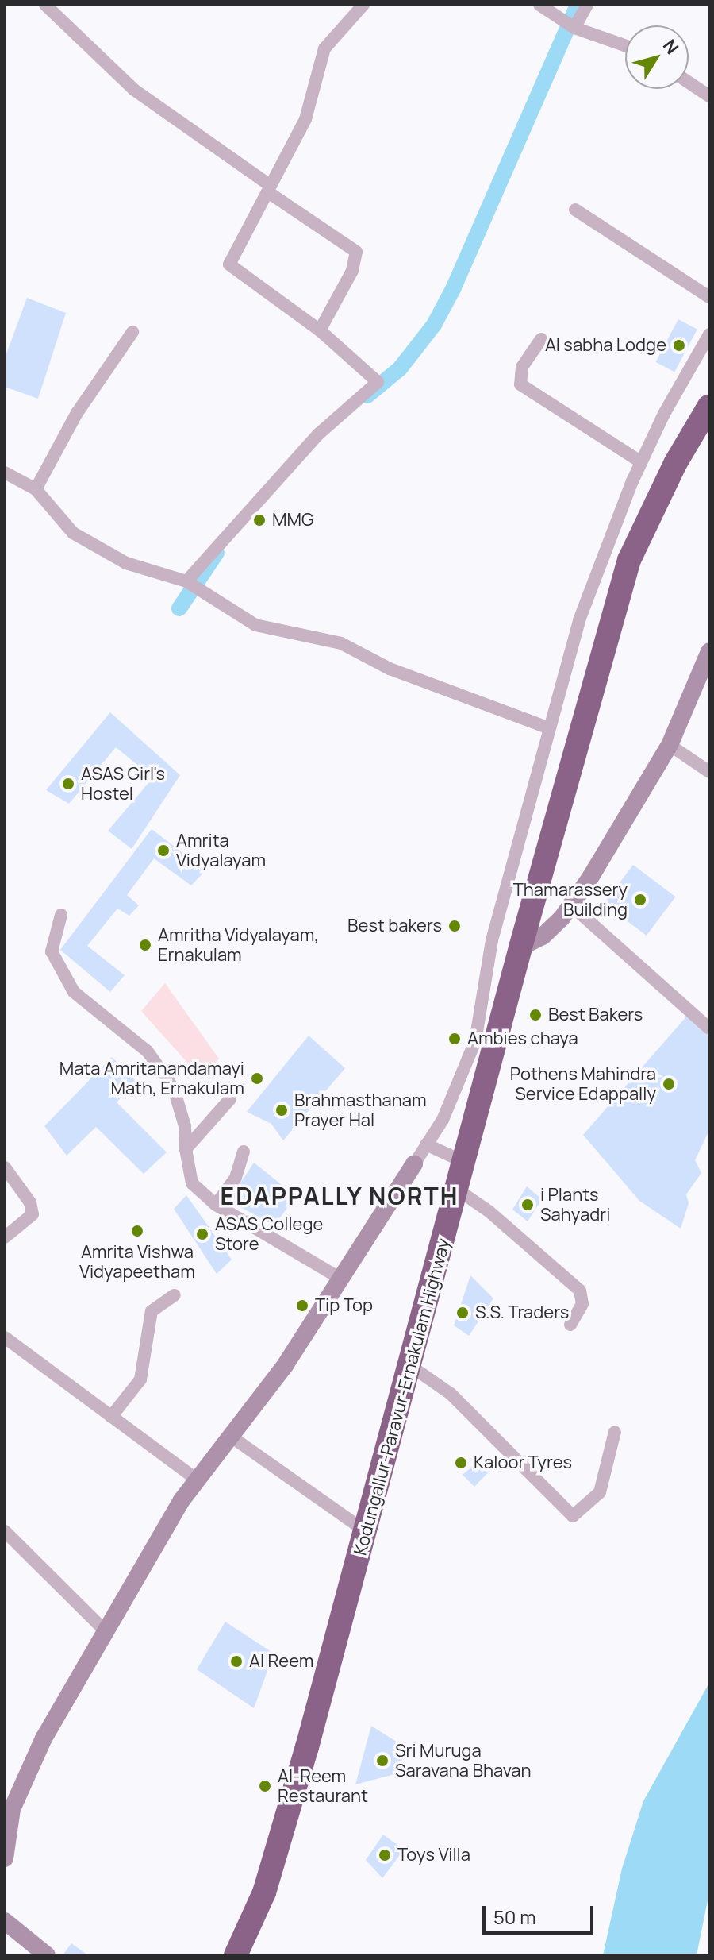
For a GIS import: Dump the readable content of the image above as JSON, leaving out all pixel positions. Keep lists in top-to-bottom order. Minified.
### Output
{"streets":{"highway":["Kodungallur-Paravur-Ernakulam Highway"]},"districts":["EDAPPALLY NORTH"],"places":["Al sabha Lodge","MMG","ASAS Girl's Hostel","Amrita Vidyalayam","Thamarassery Building","Best bakers","Amritha Vidyalayam, Ernakulam","Best Bakers","Ambies chaya","Mata Amritanandamayi Math, Ernakulam","Pothens Mahindra Service Edappally","Brahmasthanam Prayer Hal","i Plants Sahyadri","Amrita Vishwa Vidyapeetham","ASAS College Store","Tip Top","S.S. Traders","Kaloor Tyres","Al Reem","Sri Muruga Saravana Bhavan","Al-Reem Restaurant","Toys Villa"],"scale_bar":"50 m","north":"top right"}
